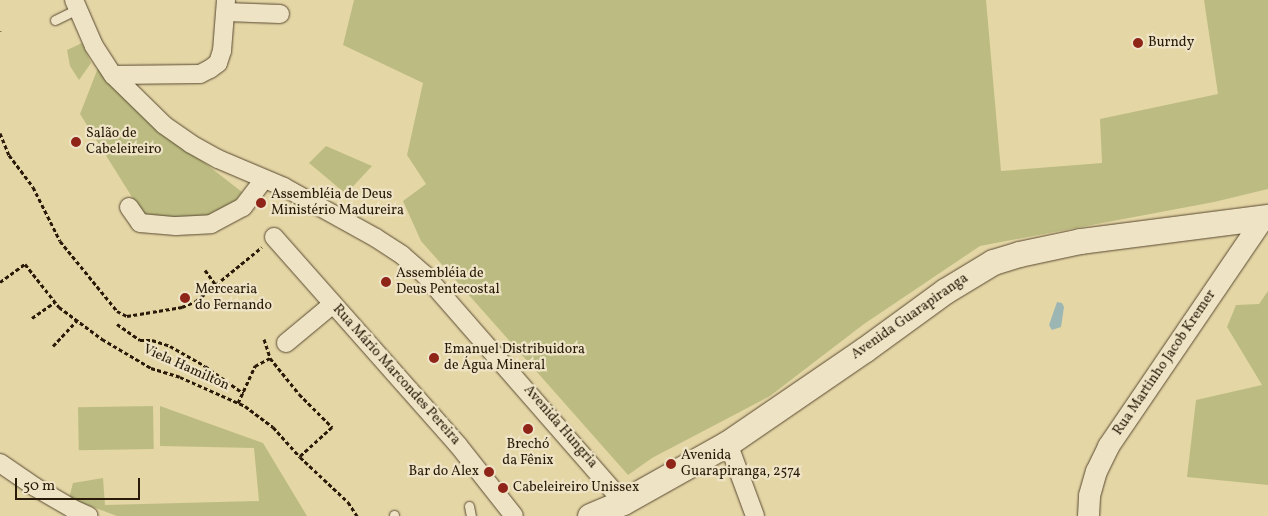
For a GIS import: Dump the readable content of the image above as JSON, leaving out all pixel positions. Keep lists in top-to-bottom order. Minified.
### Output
{"streets":{"main road":["Avenida Guarapiranga"],"street":["Rua Martinho Jacob Kremer","Rua Mário Marcondes Pereira","Avenida Hungria"],"path":["Viela Hamilton"]},"crossings":[["Avenida Guarapiranga","Rua Martinho Jacob Kremer"],["Avenida Guarapiranga","Avenida Hungria"]],"places":["Burndy","Salão de Cabeleireiro","Assembléia de Deus Ministério Madureira","Assembléia de Deus Pentecostal","Mercearia do Fernando","Emanuel Distribuidora de Água Mineral","Brechó da Fênix","Avenida Guarapiranga, 2574","Bar do Alex","Cabeleireiro Unissex"],"scale_bar":"50 m"}
